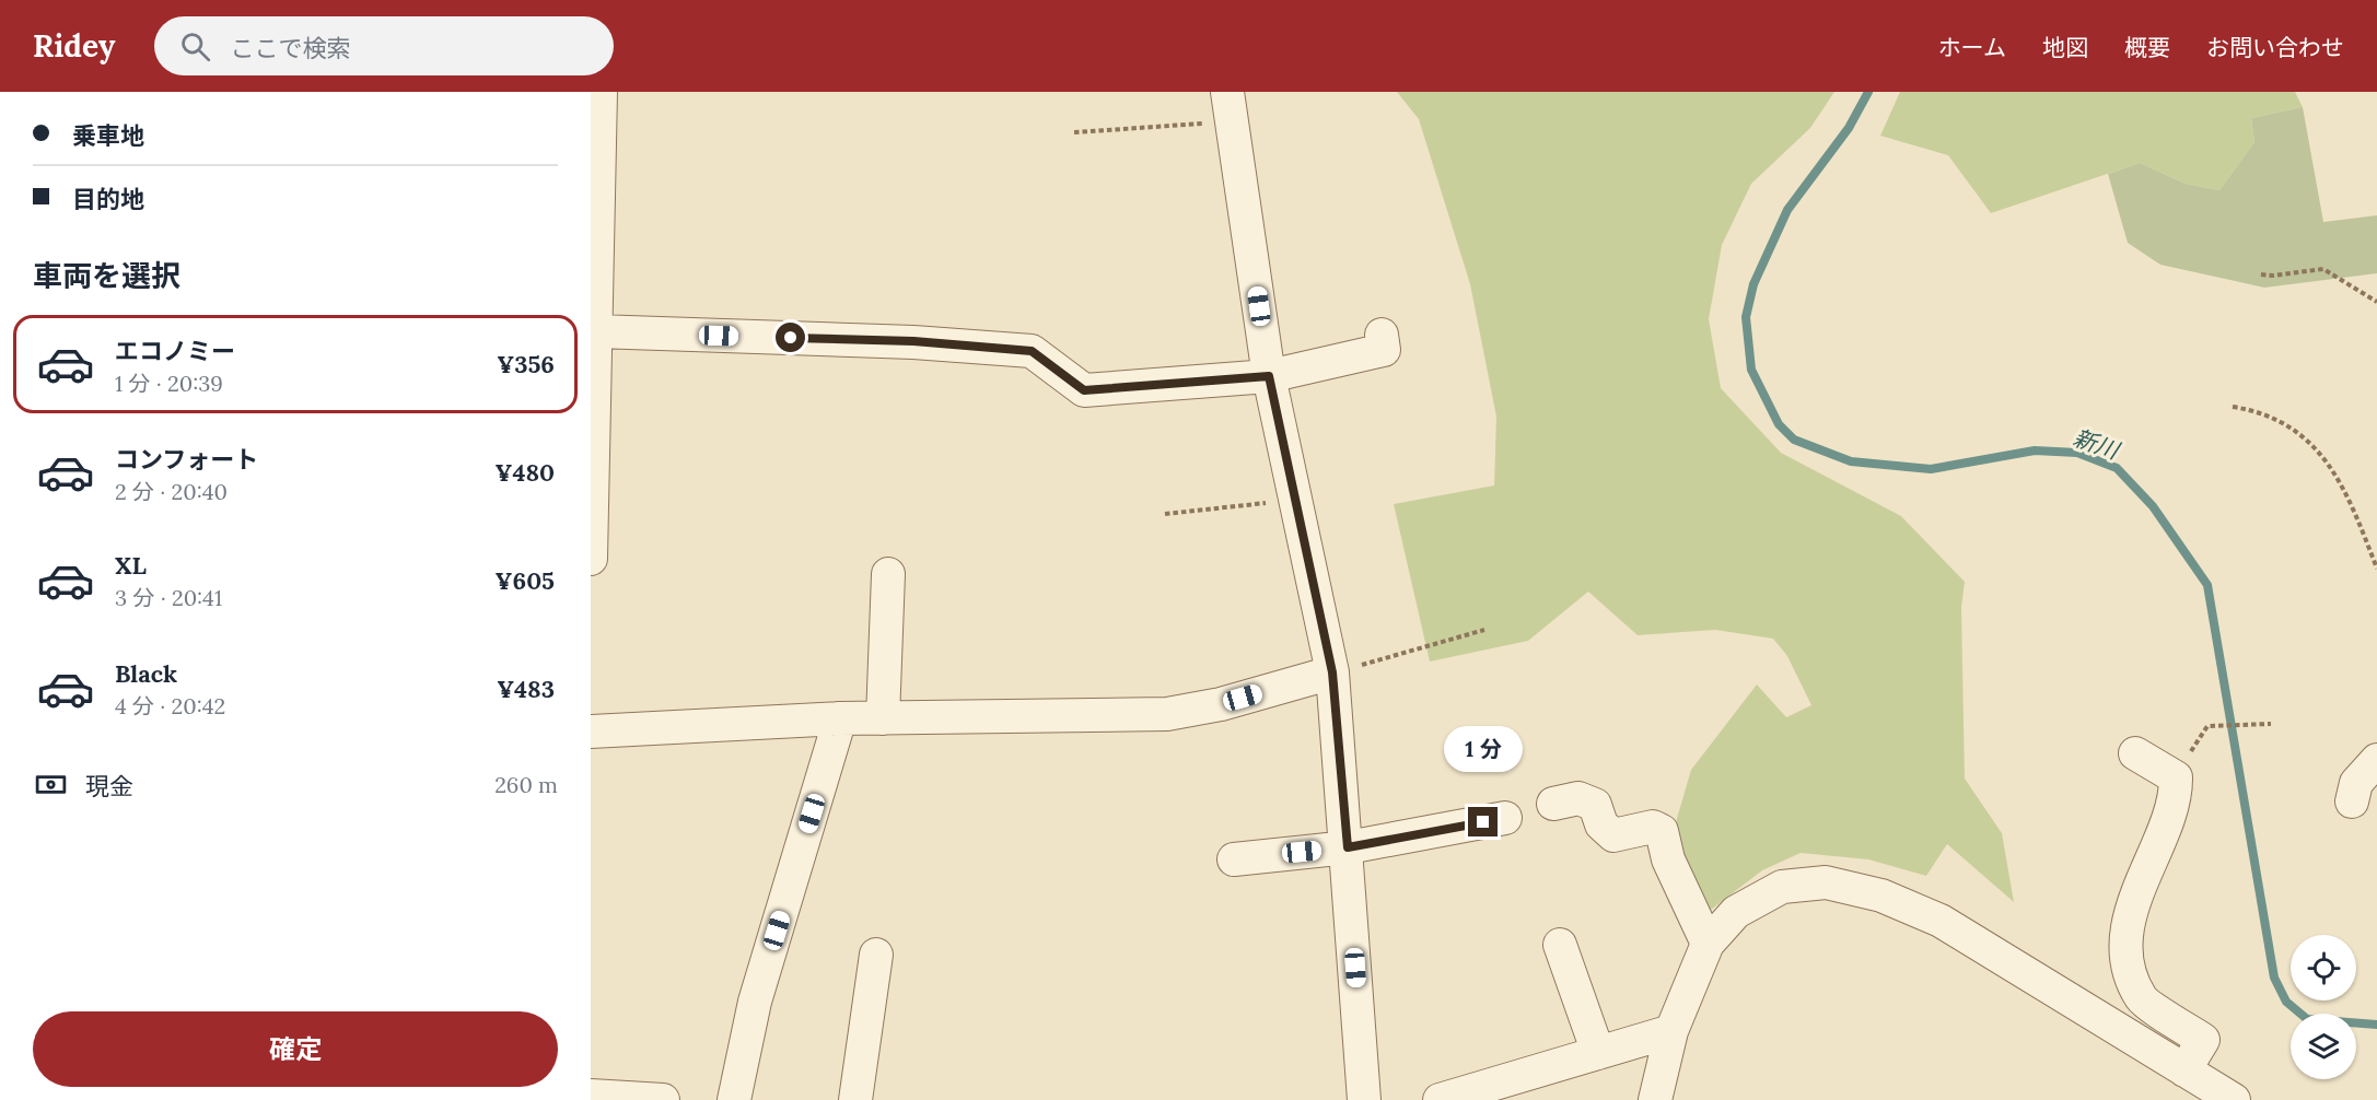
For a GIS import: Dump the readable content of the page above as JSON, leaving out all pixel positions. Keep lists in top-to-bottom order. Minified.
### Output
{"water":["新川"],"page":{"header":"Ridey","search":"ここで検索","nav":["ホーム","地図","概要","お問い合わせ"],"banner":["乗車地","目的地"],"heading":"車両を選択","list":[{"name":"エコノミー","note":"1 分 · 20:39","value":"¥356"},{"name":"コンフォート","note":"2 分 · 20:40","value":"¥480"},{"name":"XL","note":"3 分 · 20:41","value":"¥605"},{"name":"Black","note":"4 分 · 20:42","value":"¥483"}],"bubble":"1 分","pay":["現金","260 m"],"buttons":"確定"}}
